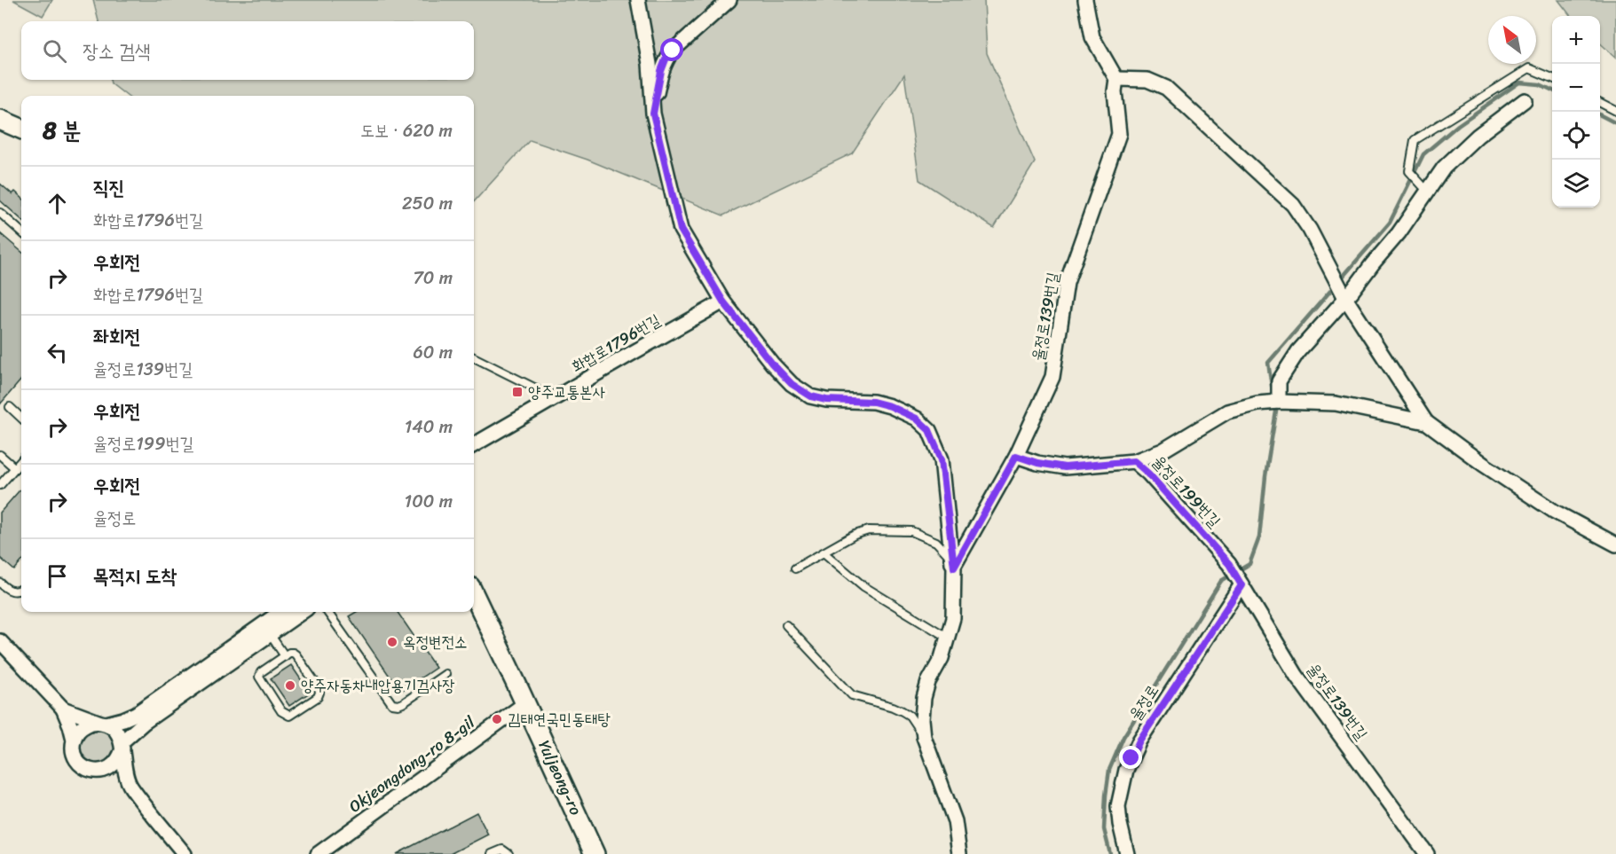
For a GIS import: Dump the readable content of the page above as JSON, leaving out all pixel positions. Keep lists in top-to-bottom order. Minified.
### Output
{"streets":{"main road":["Yuljeong-ro"],"street":["율정로139번길","화합로1796번길","율정로199번길","율정로","Okjeongdong-ro 8-gil"]},"crossings":[["율정로139번길","율정로199번길"],["율정로139번길","율정로"],["Okjeongdong-ro 8-gil","Yuljeong-ro"]],"places":{"transit":["양주교통본사"],"other":["옥정변전소","양주자동차내압용기검사장","김태연국민동태탕"]},"north":"top left","page":{"map_buttons":["+","−"],"search":"장소 검색","heading":["8 분","도보 · 620 m"],"list":[["직진","화합로1796번길","250 m"],["우회전","화합로1796번길","70 m"],["좌회전","율정로139번길","60 m"],["우회전","율정로199번길","140 m"],["우회전","율정로","100 m"],"목적지 도착"]}}
